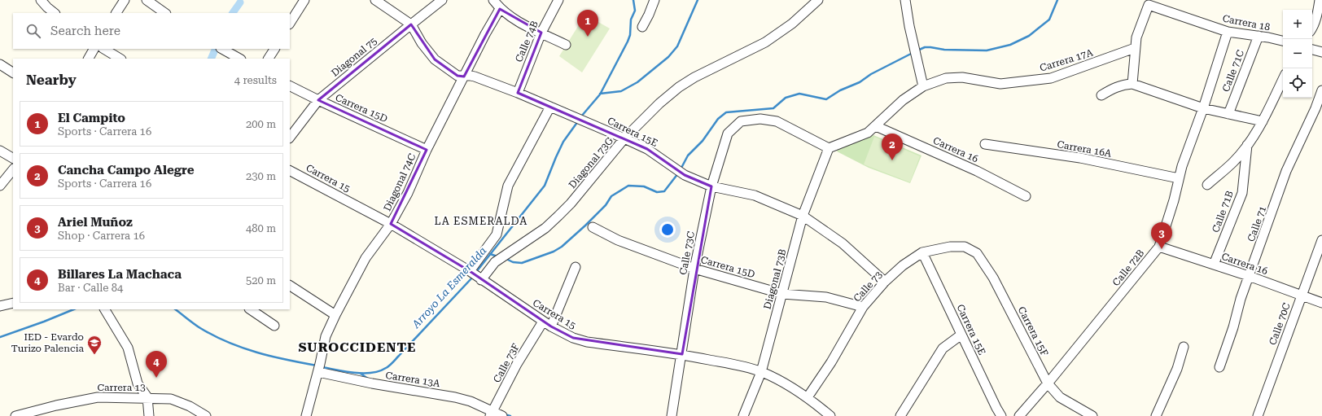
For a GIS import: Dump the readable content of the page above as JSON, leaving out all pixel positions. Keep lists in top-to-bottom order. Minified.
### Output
{"streets":{"street":["Carrera 18","Calle 74B","Diagonal 75","Carrera 17A","Calle 71C","Carrera 15D","Carrera 15E","Carrera 16A","Carrera 16","Diagonal 73G","Carrera 15","Diagonal 74C","Calle 71B","Calle 71","Calle 73C","Calle 72B","Diagonal 73B","Calle 73","Calle 70C","Carrera 15F","Calle 73F","Carrera 13A","Carrera 13"]},"crossings":[["Carrera 18","Carrera 17A"],["Carrera 18","Calle 71C"],["Carrera 18","Calle 72B"],["Calle 74B","Carrera 15E"],["Diagonal 75","Carrera 15D"],["Diagonal 75","Carrera 15E"],["Carrera 17A","Carrera 16"],["Carrera 17A","Calle 73C"],["Carrera 17A","Diagonal 73B"],["Carrera 15D","Diagonal 74C"],["Carrera 15D","Calle 73C"],["Carrera 15D","Diagonal 73B"],["Carrera 15D","Calle 73"],["Carrera 15E","Diagonal 73G"],["Carrera 15E","Diagonal 74C"],["Carrera 15E","Calle 73C"],["Carrera 15E","Diagonal 73B"],["Carrera 15E","Calle 73"],["Carrera 16A","Calle 72B"],["Carrera 16","Calle 71B"],["Carrera 16","Calle 71"],["Carrera 16","Calle 72B"],["Carrera 16","Calle 70C"],["Diagonal 73G","Carrera 15"],["Carrera 15","Diagonal 74C"],["Carrera 15","Calle 73C"],["Carrera 15","Diagonal 73B"],["Carrera 15","Calle 73"],["Carrera 15","Calle 73F"],["Diagonal 74C","Carrera 13A"],["Calle 73C","Diagonal 73B"],["Calle 72B","Carrera 15F"],["Calle 73","Carrera 15F"],["Calle 73F","Carrera 13A"]],"districts":["LA ESMERALDA","SUROCCIDENTE"],"water":["Arroyo La Esmeralda"],"places":{"school or university":["IED - Evardo Turizo Palencia"]},"page":{"map_buttons":["+","−"],"pins":["1","2","3","4"],"search":"Search here","heading":["Nearby","4 results"],"list":[{"mark":"1","name":"El Campito","note":"Sports · Carrera 16","value":"200 m"},{"mark":"2","name":"Cancha Campo Alegre","note":"Sports · Carrera 16","value":"230 m"},{"mark":"3","name":"Ariel Muñoz","note":"Shop · Carrera 16","value":"480 m"},{"mark":"4","name":"Billares La Machaca","note":"Bar · Calle 84","value":"520 m"}]}}
